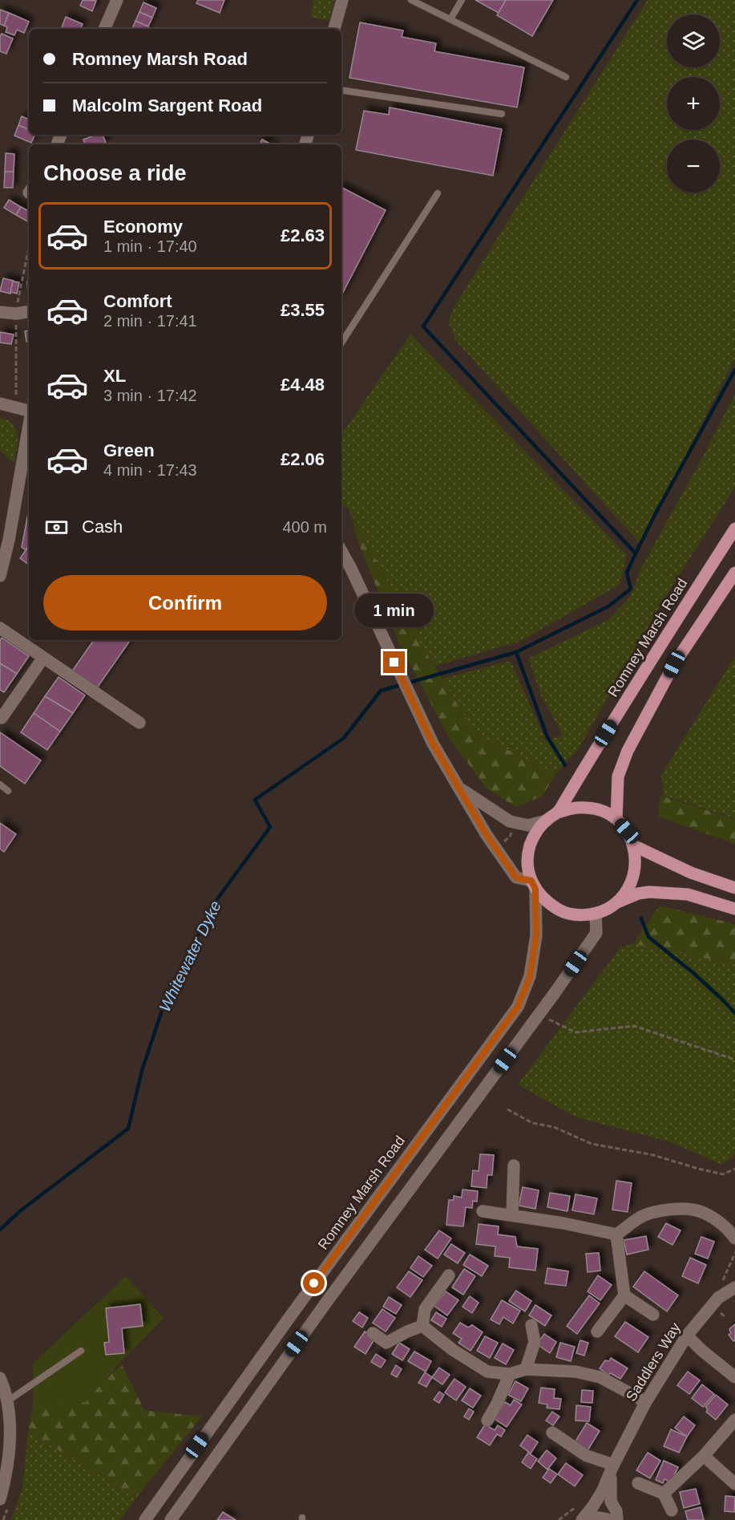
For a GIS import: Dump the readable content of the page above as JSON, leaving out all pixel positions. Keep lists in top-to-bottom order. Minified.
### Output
{"streets":{"main road":["Romney Marsh Road"],"street":["Saddlers Way"]},"water":["Whitewater Dyke"],"page":{"map_buttons":["+","−"],"banner":["Romney Marsh Road","Malcolm Sargent Road"],"heading":"Choose a ride","list":[{"name":"Economy","note":"1 min · 17:40","value":"£2.63"},{"name":"Comfort","note":"2 min · 17:41","value":"£3.55"},{"name":"XL","note":"3 min · 17:42","value":"£4.48"},{"name":"Green","note":"4 min · 17:43","value":"£2.06"}],"pay":["Cash","400 m"],"buttons":"Confirm","bubble":"1 min"}}
